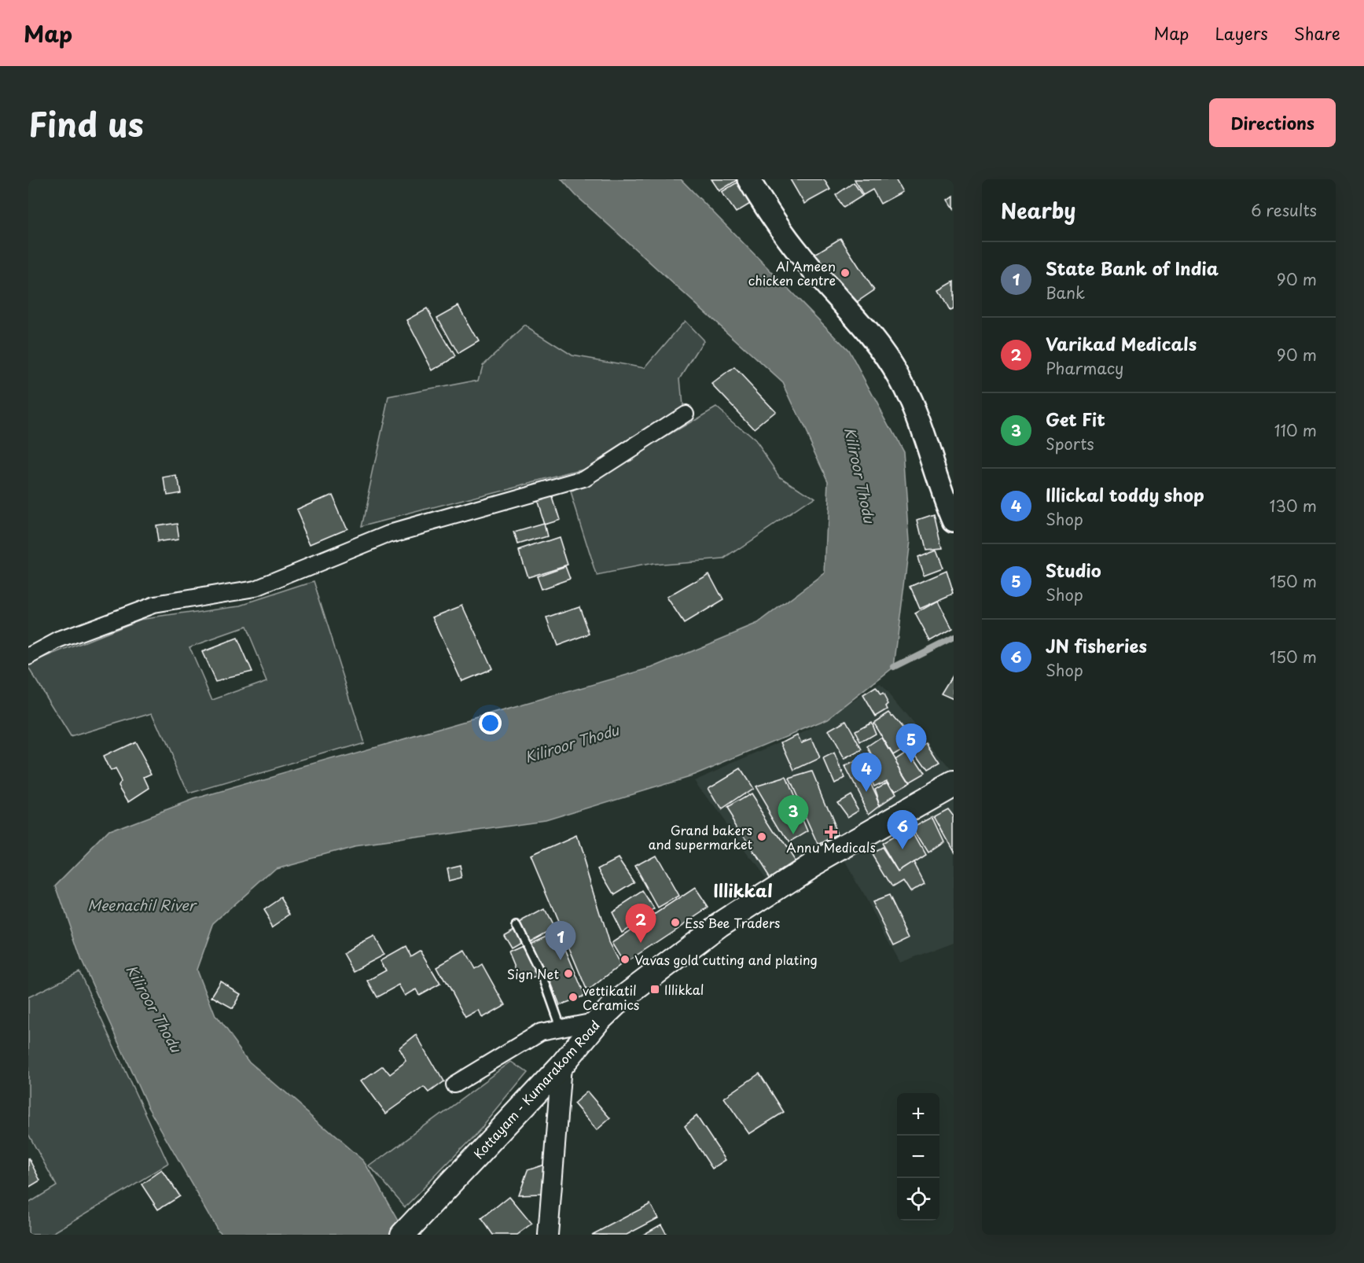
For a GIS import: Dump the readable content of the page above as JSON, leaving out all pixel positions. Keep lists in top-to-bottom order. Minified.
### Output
{"streets":{"main road":["Kottayam - Kumarakom Road"]},"districts":["Illikkal"],"water":["Kiliroor Thodu","Meenachil River"],"places":{"other":["Al Ameen chicken centre","Grand bakers and supermarket","Ess Bee Traders","Vavas gold cutting and plating","Sign Net","vettikatil Ceramics"],"health":["Annu Medicals"],"transit":["Illikkal"]},"page":{"header":"Map","nav":["Map","Layers","Share"],"title":"Find us","buttons":"Directions","heading":["Nearby","6 results"],"list":[{"mark":"1","name":"State Bank of India","note":"Bank","value":"90 m"},{"mark":"2","name":"Varikad Medicals","note":"Pharmacy","value":"90 m"},{"mark":"3","name":"Get Fit","note":"Sports","value":"110 m"},{"mark":"4","name":"Illickal toddy shop","note":"Shop","value":"130 m"},{"mark":"5","name":"Studio","note":"Shop","value":"150 m"},{"mark":"6","name":"JN fisheries","note":"Shop","value":"150 m"}],"pins":["5","4","3","6","2","1"],"map_buttons":["+","−"]}}
